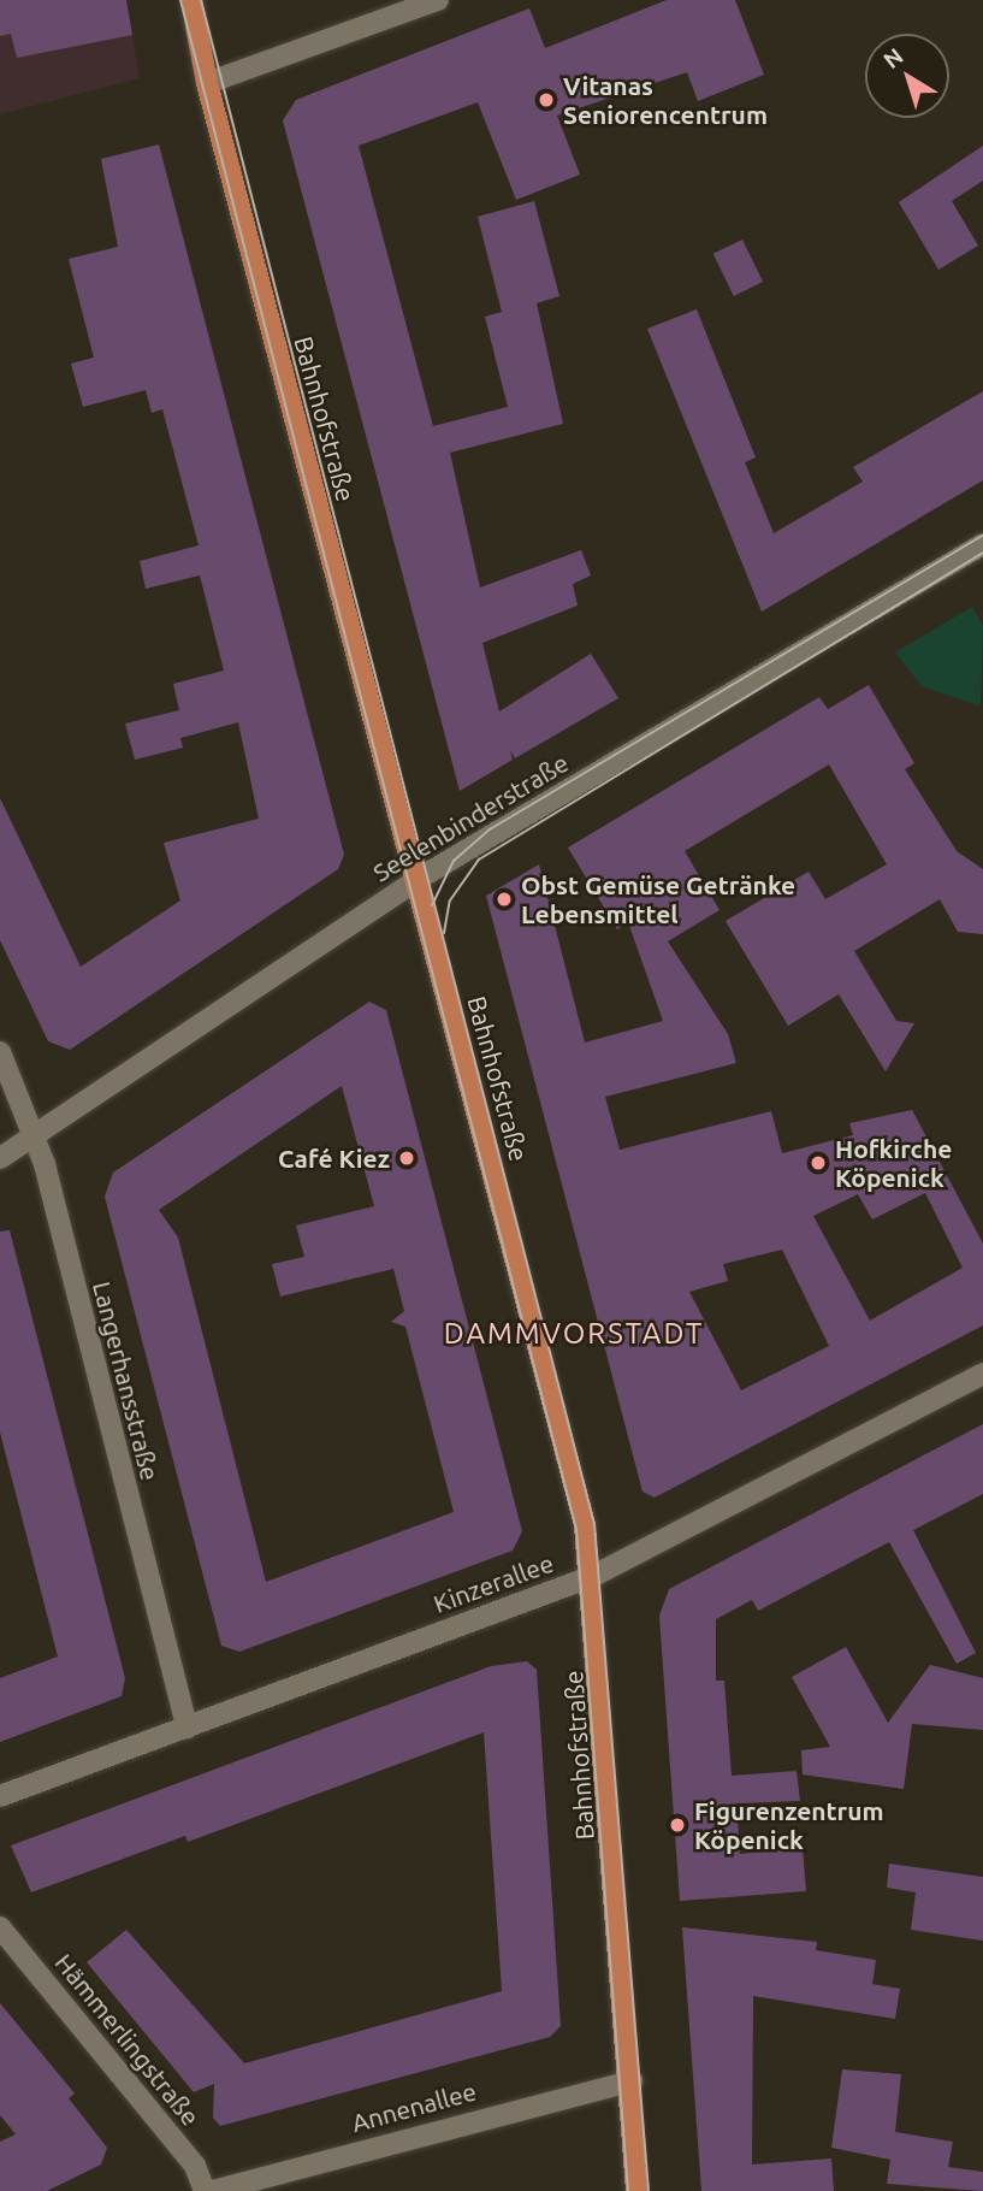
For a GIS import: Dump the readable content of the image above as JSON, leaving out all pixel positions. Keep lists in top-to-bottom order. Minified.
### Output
{"streets":{"main road":["Bahnhofstraße"],"street":["Seelenbinderstraße","Langerhansstraße","Kinzerallee","Hämmerlingstraße","Annenallee"]},"crossings":[["Bahnhofstraße","Seelenbinderstraße"],["Bahnhofstraße","Kinzerallee"],["Bahnhofstraße","Annenallee"],["Seelenbinderstraße","Langerhansstraße"],["Langerhansstraße","Kinzerallee"]],"districts":["DAMMVORSTADT"],"places":["Vitanas Seniorencentrum","Obst Gemüse Getränke Lebensmittel","Café Kiez","Hofkirche Köpenick","Figurenzentrum Köpenick"],"north":"top left"}
